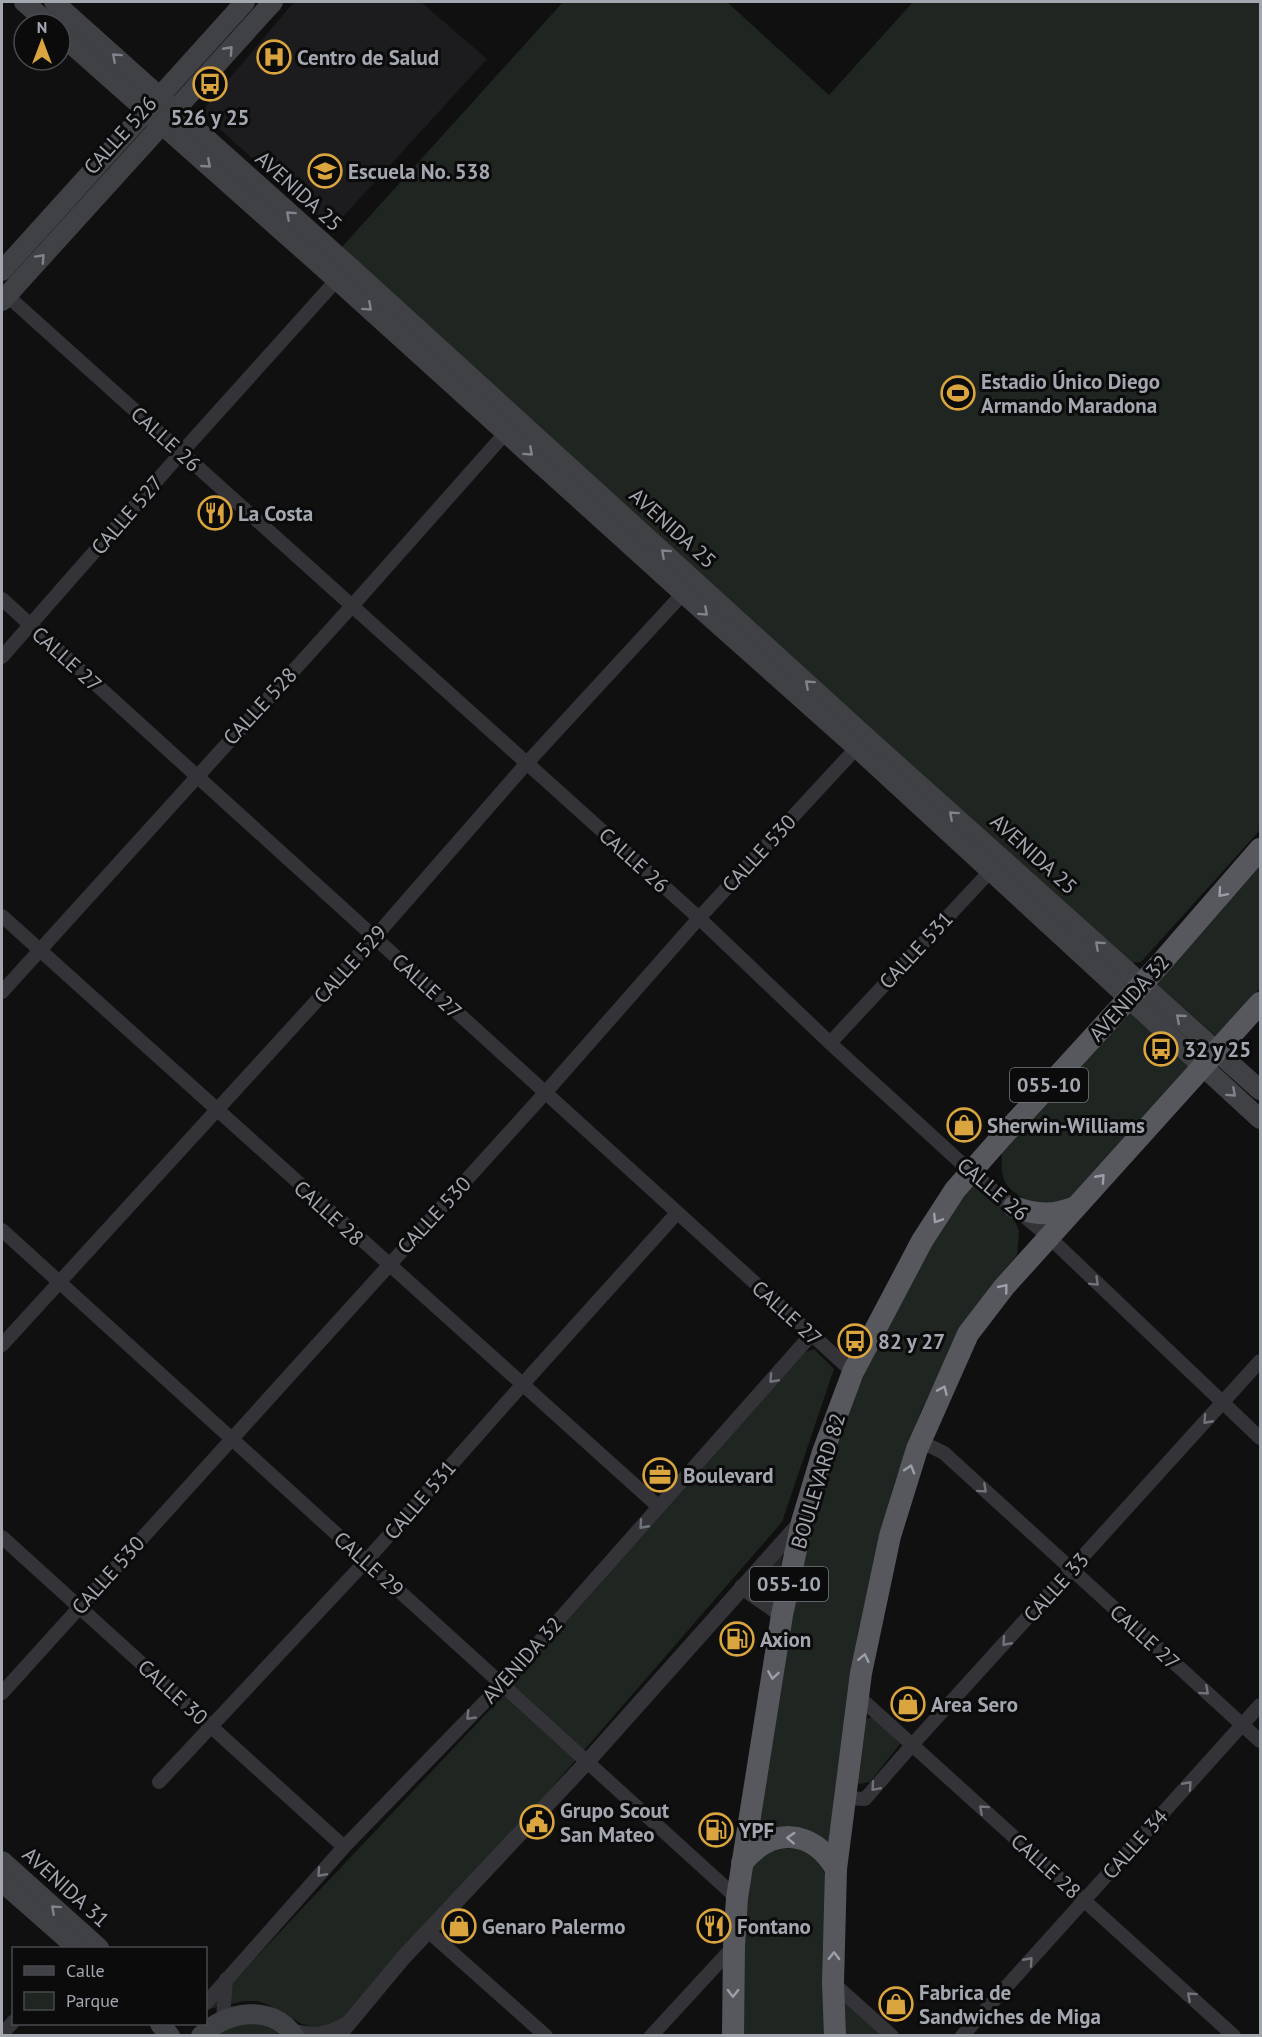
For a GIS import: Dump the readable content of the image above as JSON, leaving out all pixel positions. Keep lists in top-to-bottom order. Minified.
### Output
{"streets":{"highway":["AVENIDA 32","055-10","BOULEVARD 82"],"main road":["CALLE 526","AVENIDA 25","AVENIDA 31"],"street":["CALLE 26","CALLE 527","CALLE 27","CALLE 528","CALLE 530","CALLE 531","CALLE 529","CALLE 28","CALLE 29","CALLE 33","CALLE 30","CALLE 34"]},"crossings":[["CALLE 526","AVENIDA 25"],["CALLE 526","CALLE 26"],["AVENIDA 25","CALLE 527"],["AVENIDA 25","CALLE 528"],["AVENIDA 25","CALLE 530"],["AVENIDA 25","CALLE 531"],["AVENIDA 25","CALLE 529"],["AVENIDA 25","AVENIDA 32"],["CALLE 26","CALLE 527"],["CALLE 26","CALLE 528"],["CALLE 26","CALLE 530"],["CALLE 26","CALLE 531"],["CALLE 26","CALLE 529"],["CALLE 26","AVENIDA 32"],["CALLE 26","BOULEVARD 82"],["CALLE 26","CALLE 33"],["CALLE 527","CALLE 27"],["CALLE 27","CALLE 528"],["CALLE 27","CALLE 530"],["CALLE 27","CALLE 531"],["CALLE 27","CALLE 529"],["CALLE 27","AVENIDA 32"],["CALLE 27","BOULEVARD 82"],["CALLE 27","CALLE 33"],["CALLE 27","CALLE 34"],["CALLE 528","CALLE 28"],["CALLE 530","CALLE 28"],["CALLE 530","CALLE 29"],["CALLE 530","CALLE 30"],["CALLE 531","CALLE 28"],["CALLE 531","CALLE 29"],["CALLE 531","CALLE 30"],["CALLE 529","CALLE 28"],["CALLE 529","CALLE 29"],["AVENIDA 32","CALLE 28"],["AVENIDA 32","BOULEVARD 82"],["AVENIDA 32","CALLE 29"],["AVENIDA 32","CALLE 30"],["CALLE 28","CALLE 33"],["CALLE 28","CALLE 34"],["BOULEVARD 82","CALLE 29"]],"one_way":["AVENIDA 32","CALLE 33","CALLE 34"],"places":{"hospital":["Centro de Salud"],"bus stop":["526 y 25","32 y 25","82 y 27"],"school or university":["Escuela No. 538"],"sports":["Estadio Único Diego Armando Maradona"],"restaurant":["La Costa","Fontano"],"shop":["Sherwin-Williams","Area Sero","Genaro Palermo","Fabrica de Sandwiches de Miga"],"office":["Boulevard"],"fuel station":["Axion","YPF"],"public building":["Grupo Scout San Mateo"]},"legend":["Calle","Parque"],"north":"top"}
